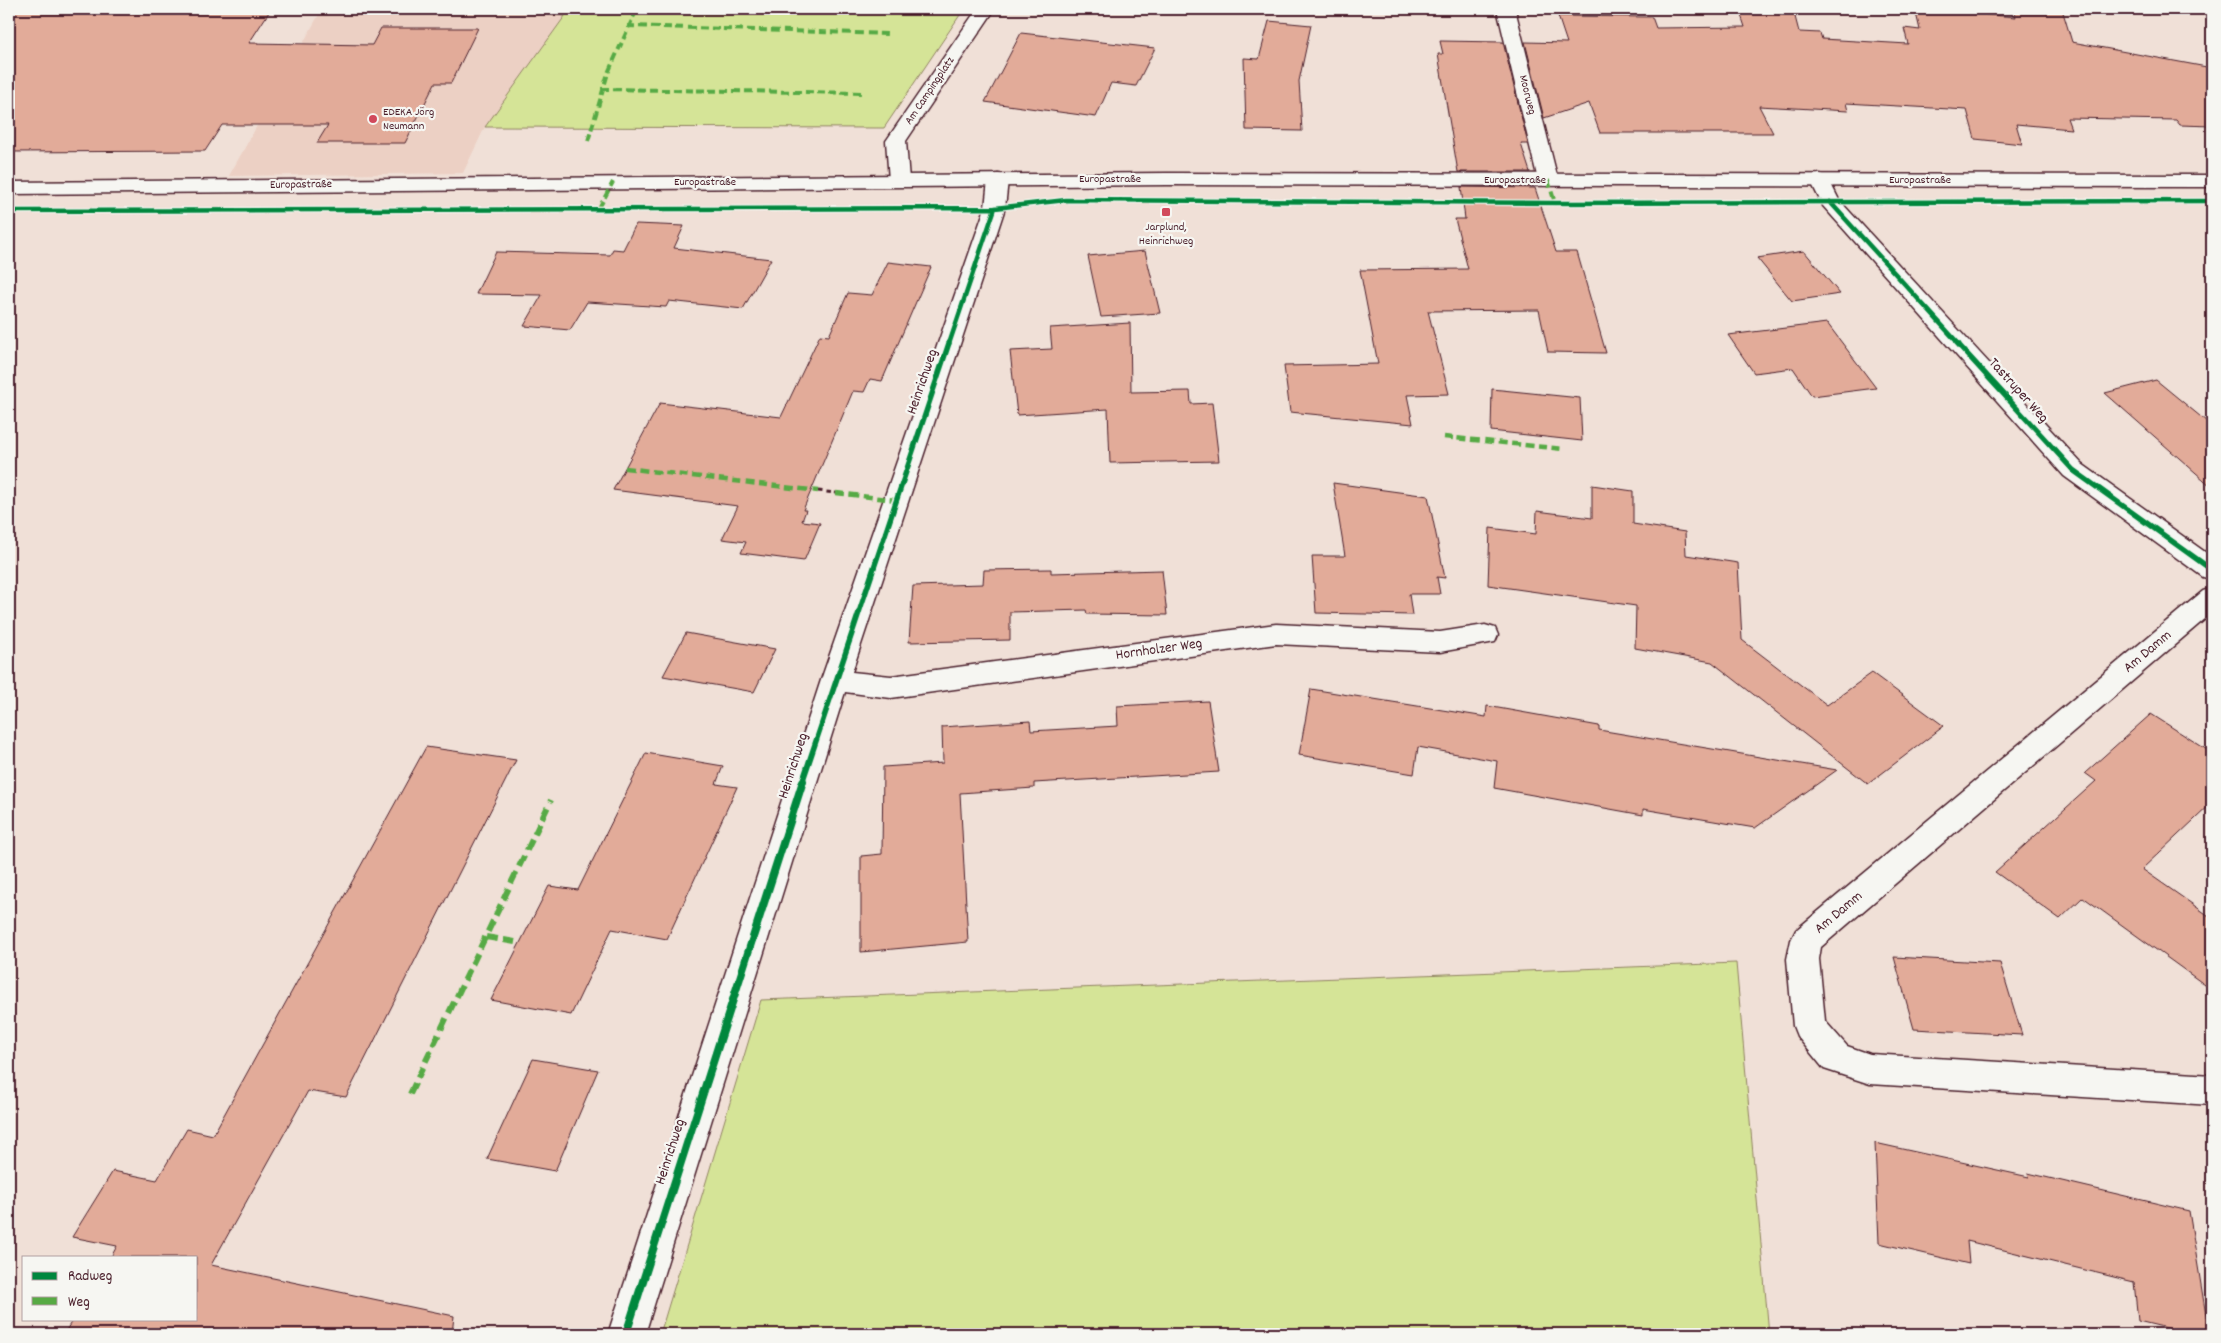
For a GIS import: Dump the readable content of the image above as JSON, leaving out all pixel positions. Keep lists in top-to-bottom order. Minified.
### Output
{"streets":{"street":["Am Campingplatz","Moorweg","Europastraße","Heinrichweg","Tastruper Weg","Hornholzer Weg","Am Damm"]},"crossings":[["Am Campingplatz","Europastraße"],["Moorweg","Europastraße"],["Europastraße","Heinrichweg"],["Europastraße","Tastruper Weg"],["Heinrichweg","Hornholzer Weg"]],"places":{"other":["EDEKA Jörg Neumann"],"transit":["Jarplund, Heinrichweg"]},"legend":["Radweg","Weg"]}
